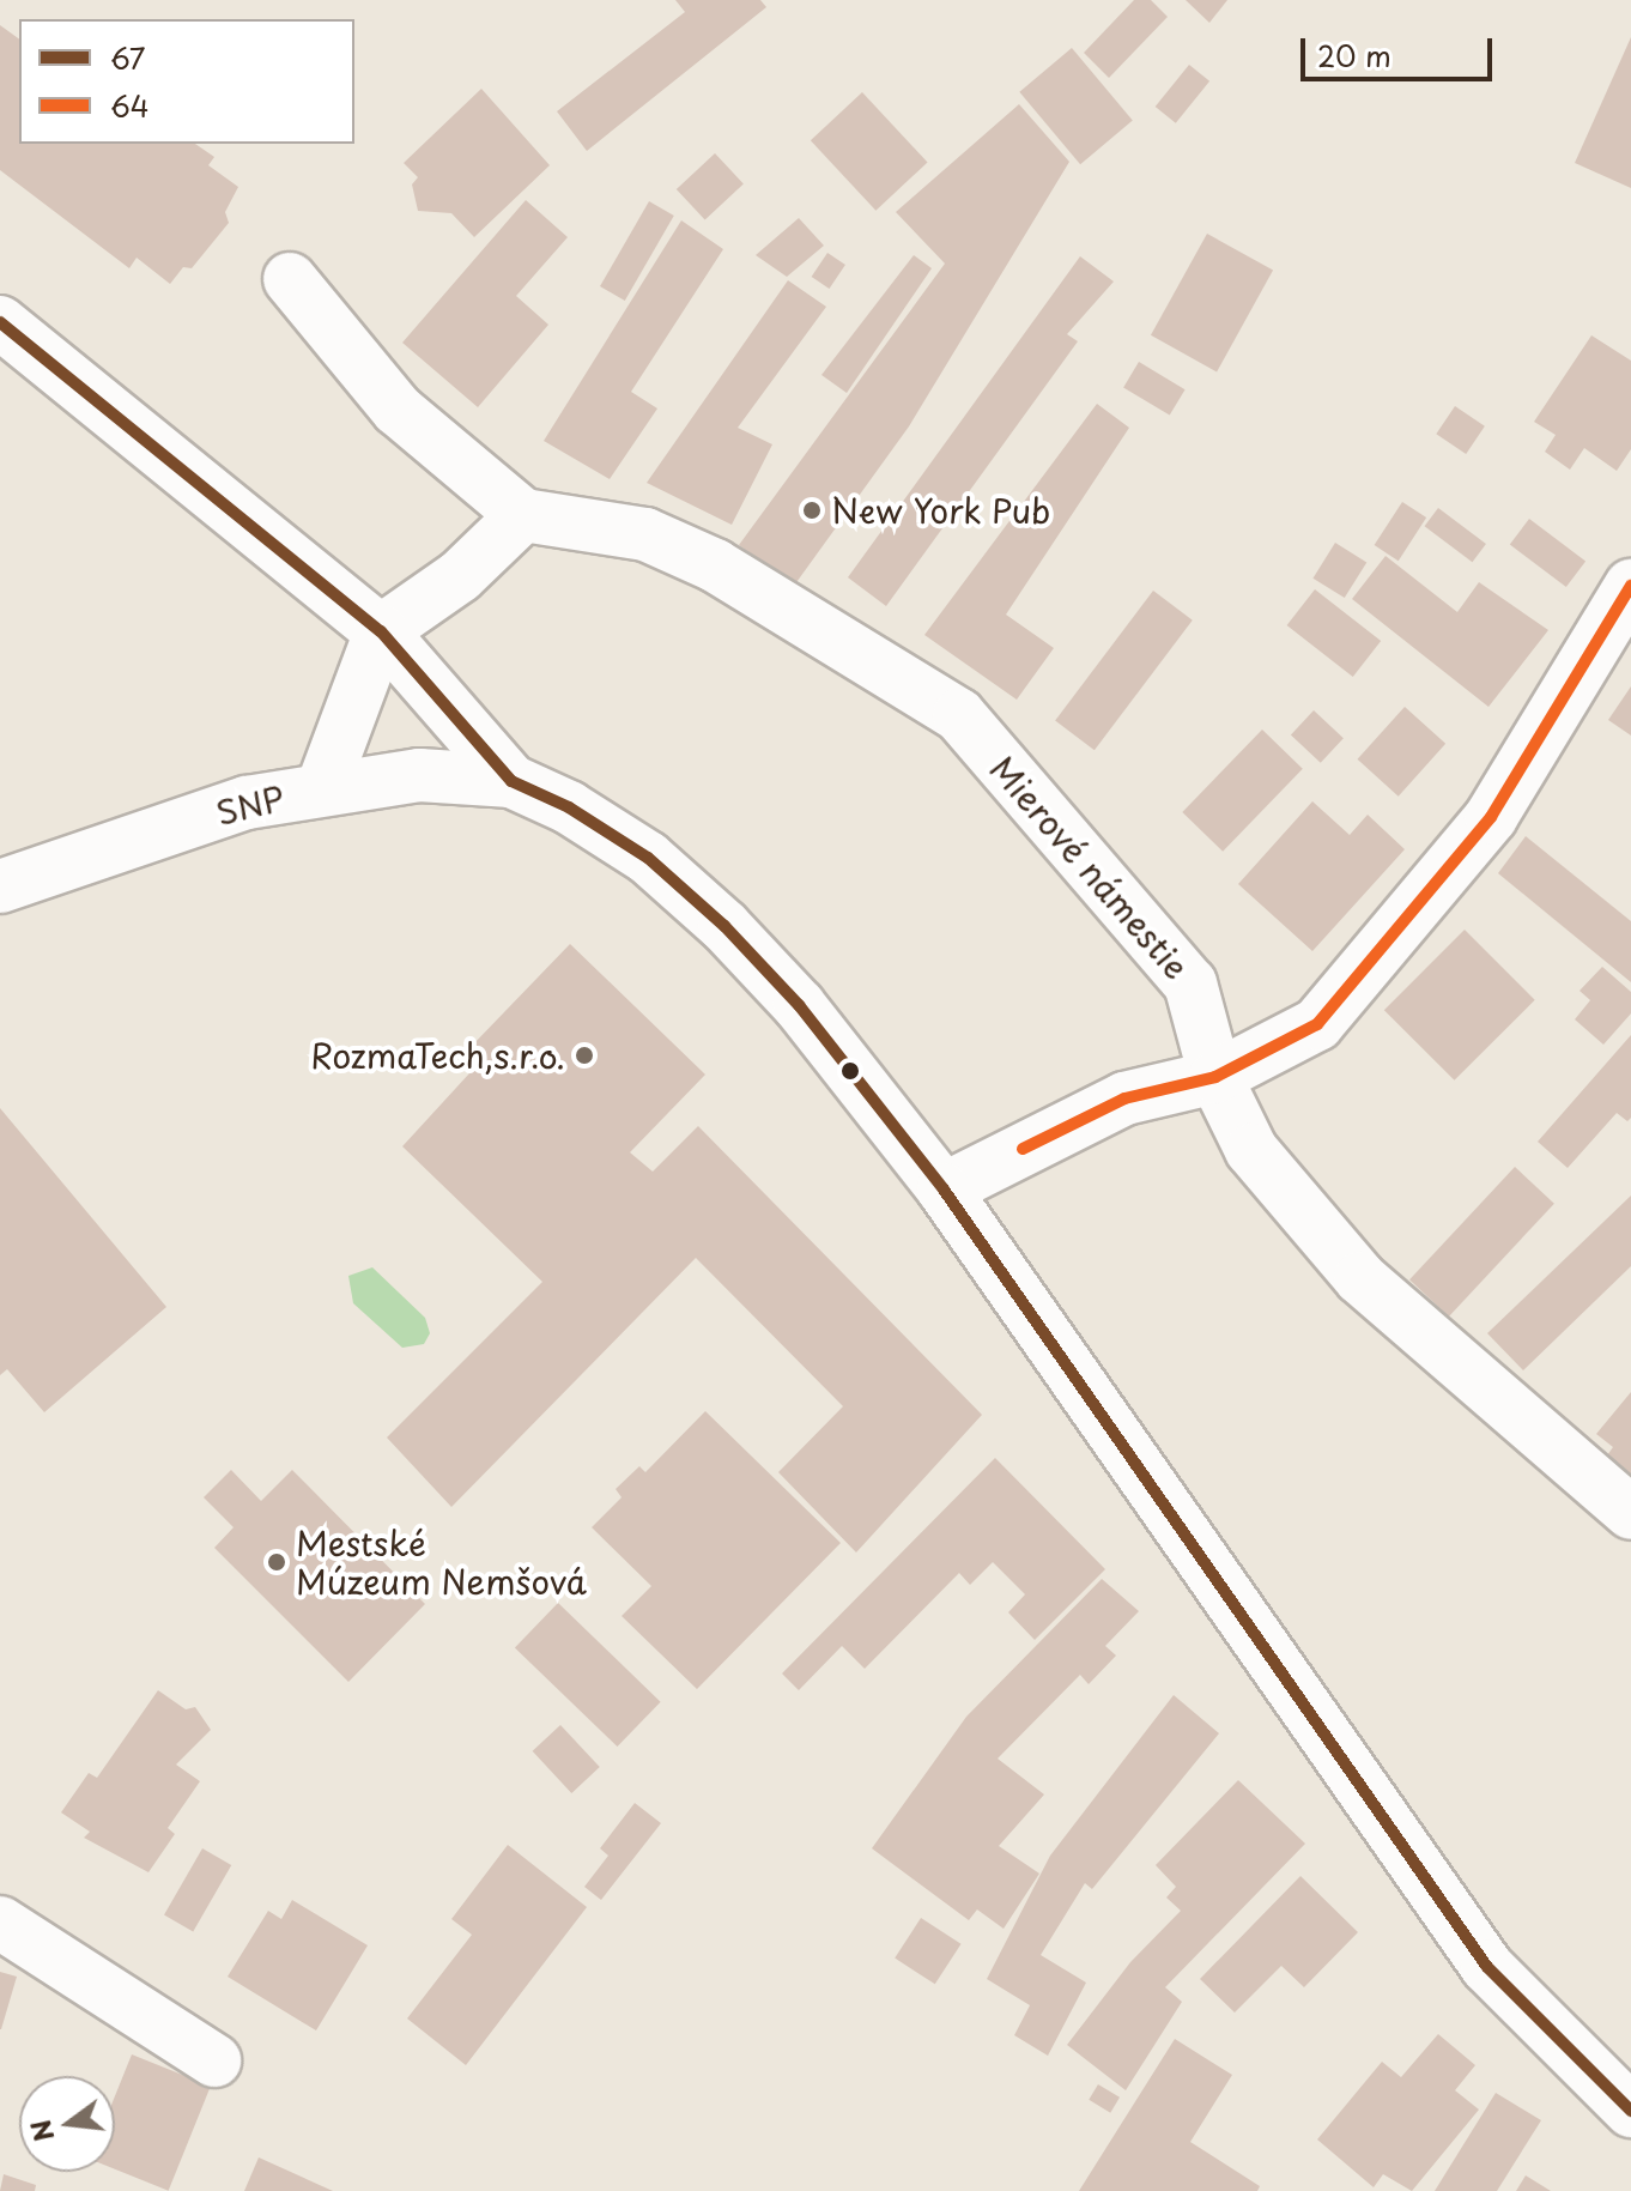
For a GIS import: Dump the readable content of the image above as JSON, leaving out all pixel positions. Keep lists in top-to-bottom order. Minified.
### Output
{"streets":{"street":["SNP","Mierové námestie"]},"places":["New York Pub","RozmaTech,s.r.o.","Mestské Múzeum Nemšová"],"lines":["transit line 67","transit line 64"],"legend":["67","64"],"scale_bar":"20 m","north":"left"}
